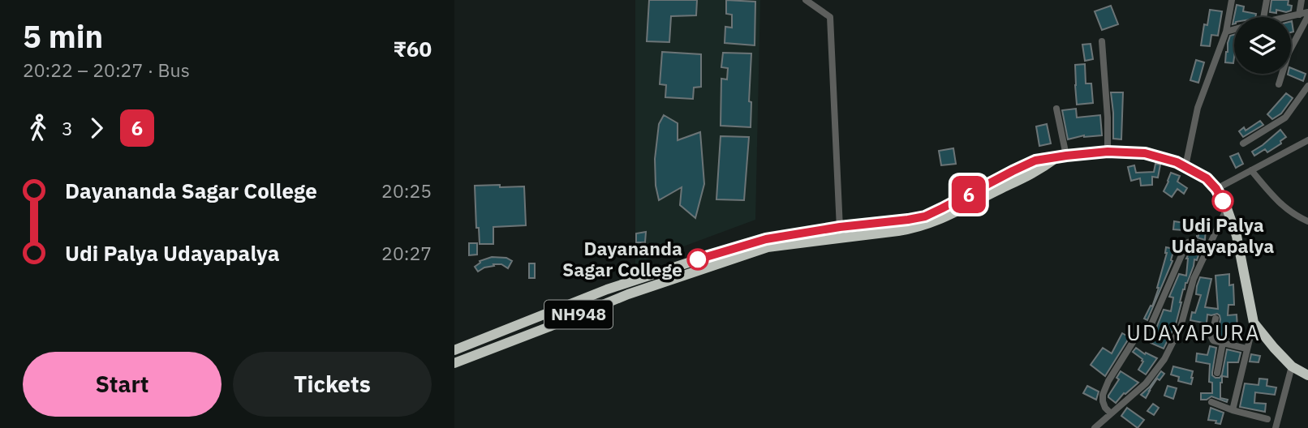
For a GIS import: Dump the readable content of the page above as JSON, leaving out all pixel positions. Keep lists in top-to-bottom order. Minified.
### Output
{"streets":{"highway":["NH948"]},"districts":["UDAYAPURA"],"places":["Udi Palya Udayapalya","Dayananda Sagar College"],"lines":["bus line 6"],"page":{"heading":["5 min","20:22 – 20:27 · Bus","₹60"],"on_map":"6","legs":["3","6"],"list":[{"name":"Dayananda Sagar College","value":"20:25"},{"name":"Udi Palya Udayapalya","value":"20:27"}],"buttons":["Start","Tickets"]}}
